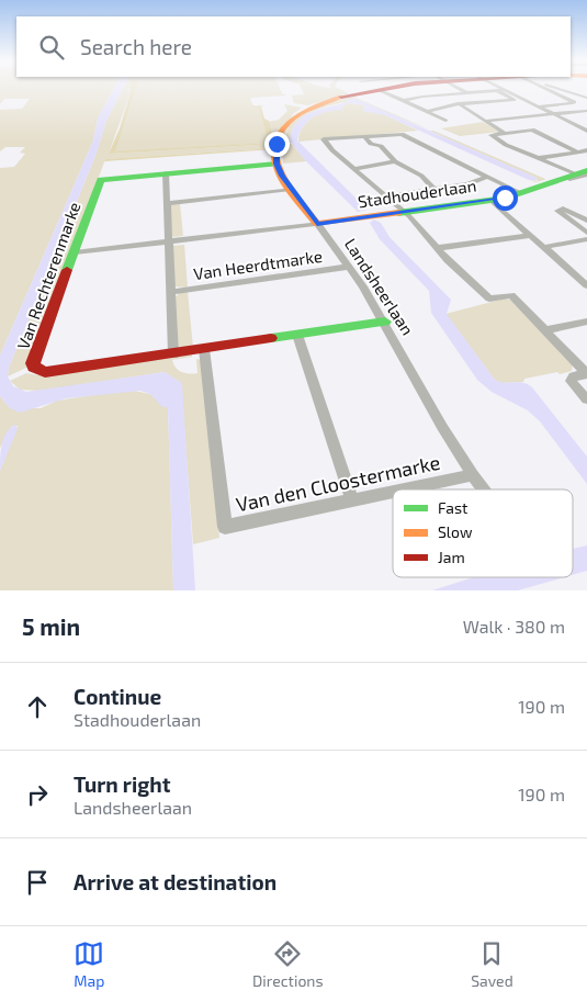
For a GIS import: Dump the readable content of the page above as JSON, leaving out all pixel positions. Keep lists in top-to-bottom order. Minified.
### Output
{"streets":{"street":["Stadhouderlaan","Van Heerdtmarke","Van Rechterenmarke","Landsheerlaan","Van den Cloostermarke"]},"crossings":[["Stadhouderlaan","Van Rechterenmarke"],["Stadhouderlaan","Landsheerlaan"],["Van Heerdtmarke","Landsheerlaan"],["Van Rechterenmarke","Landsheerlaan"],["Van Rechterenmarke","Van den Cloostermarke"],["Landsheerlaan","Van den Cloostermarke"]],"legend":["Fast","Slow","Jam"],"page":{"search":"Search here","heading":["5 min","Walk · 380 m"],"list":[["Continue","Stadhouderlaan","190 m"],["Turn right","Landsheerlaan","190 m"],"Arrive at destination"],"nav":["Map","Directions","Saved"]}}
